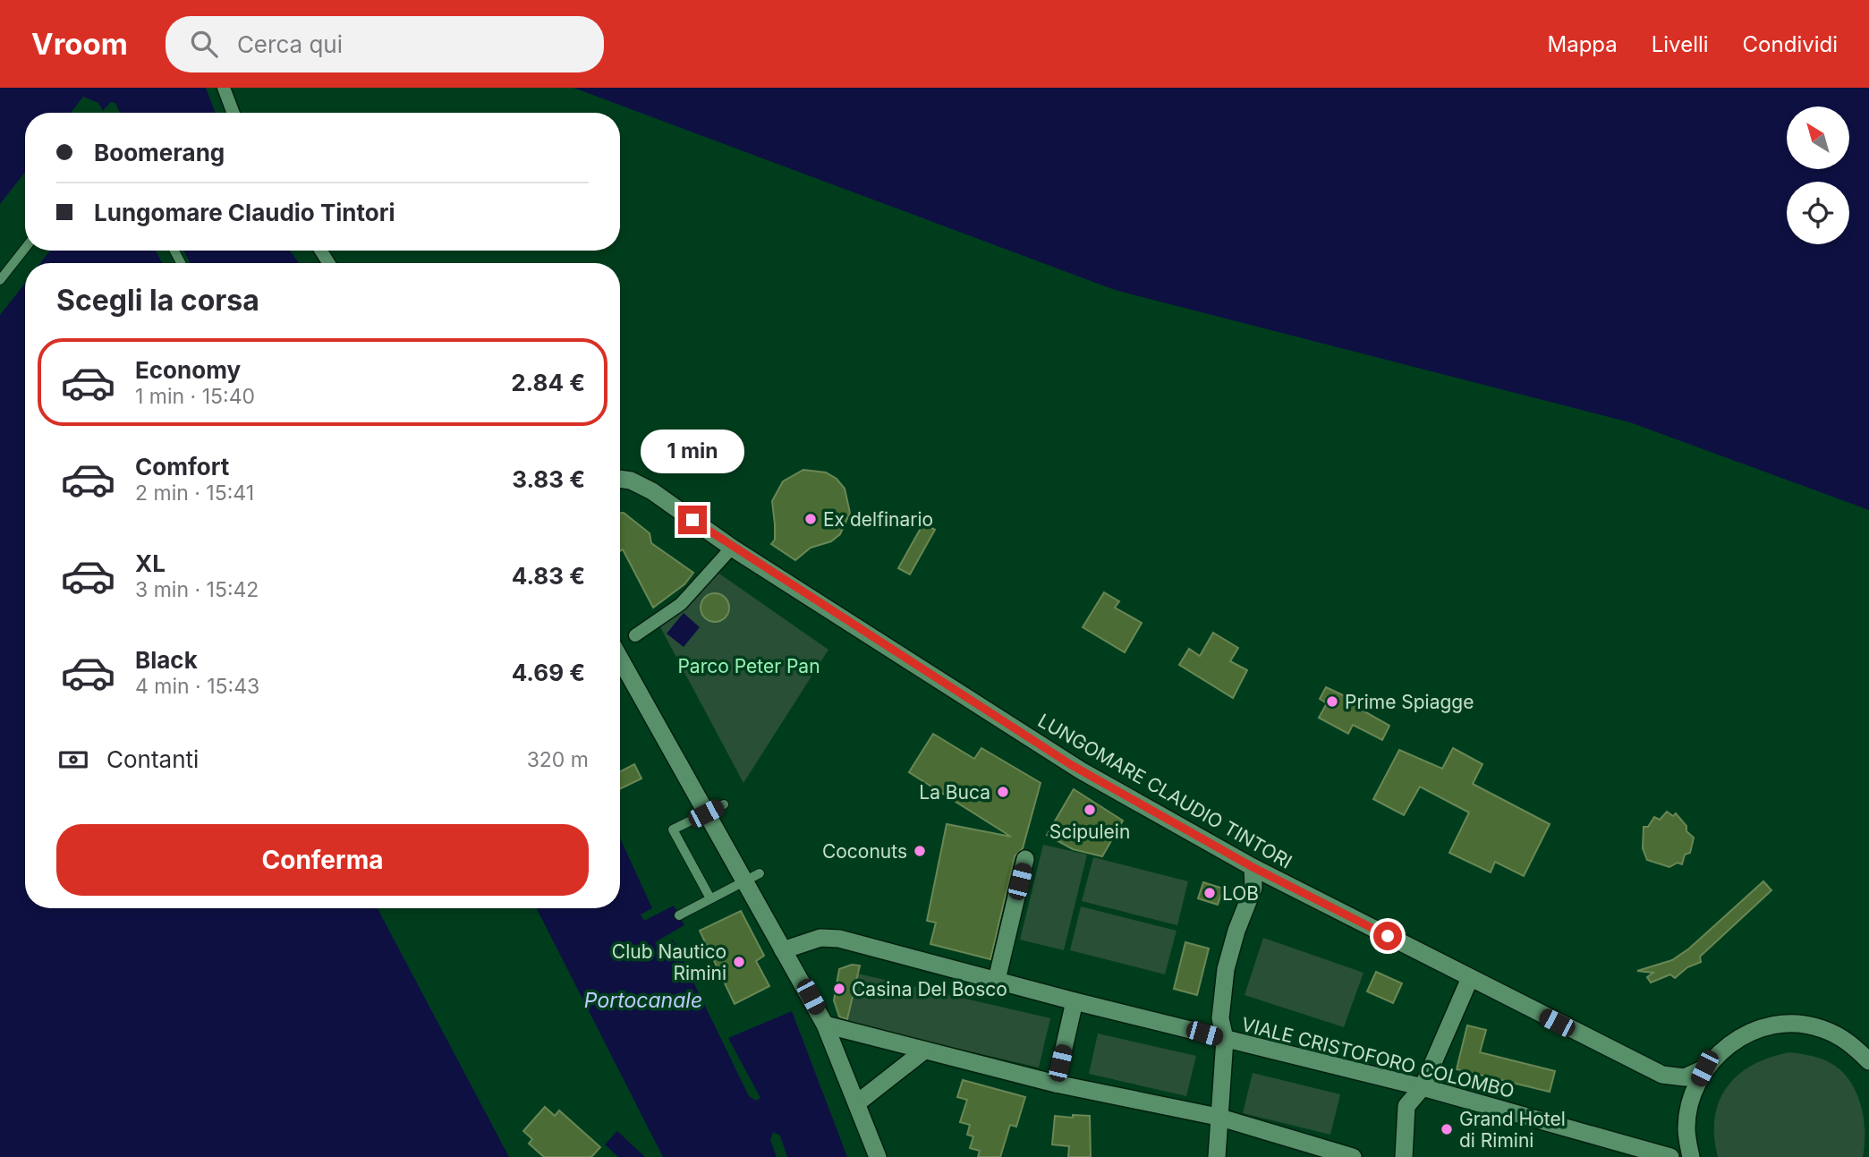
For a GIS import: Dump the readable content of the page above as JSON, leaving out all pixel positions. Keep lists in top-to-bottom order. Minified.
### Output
{"streets":{"street":["LUNGOMARE CLAUDIO TINTORI","VIALE CRISTOFORO COLOMBO"]},"water":["Portocanale"],"parks":["Parco Peter Pan"],"places":["Ex delfinario","Prime Spiagge","La Buca","Scipulein","Coconuts","LOB","Club Nautico Rimini","Casina Del Bosco","Grand Hotel di Rimini"],"north":"top left","page":{"header":"Vroom","search":"Cerca qui","nav":["Mappa","Livelli","Condividi"],"banner":["Boomerang","Lungomare Claudio Tintori"],"heading":"Scegli la corsa","list":[{"name":"Economy","note":"1 min · 15:40","value":"2.84 €"},{"name":"Comfort","note":"2 min · 15:41","value":"3.83 €"},{"name":"XL","note":"3 min · 15:42","value":"4.83 €"},{"name":"Black","note":"4 min · 15:43","value":"4.69 €"}],"bubble":"1 min","pay":["Contanti","320 m"],"buttons":"Conferma"}}
